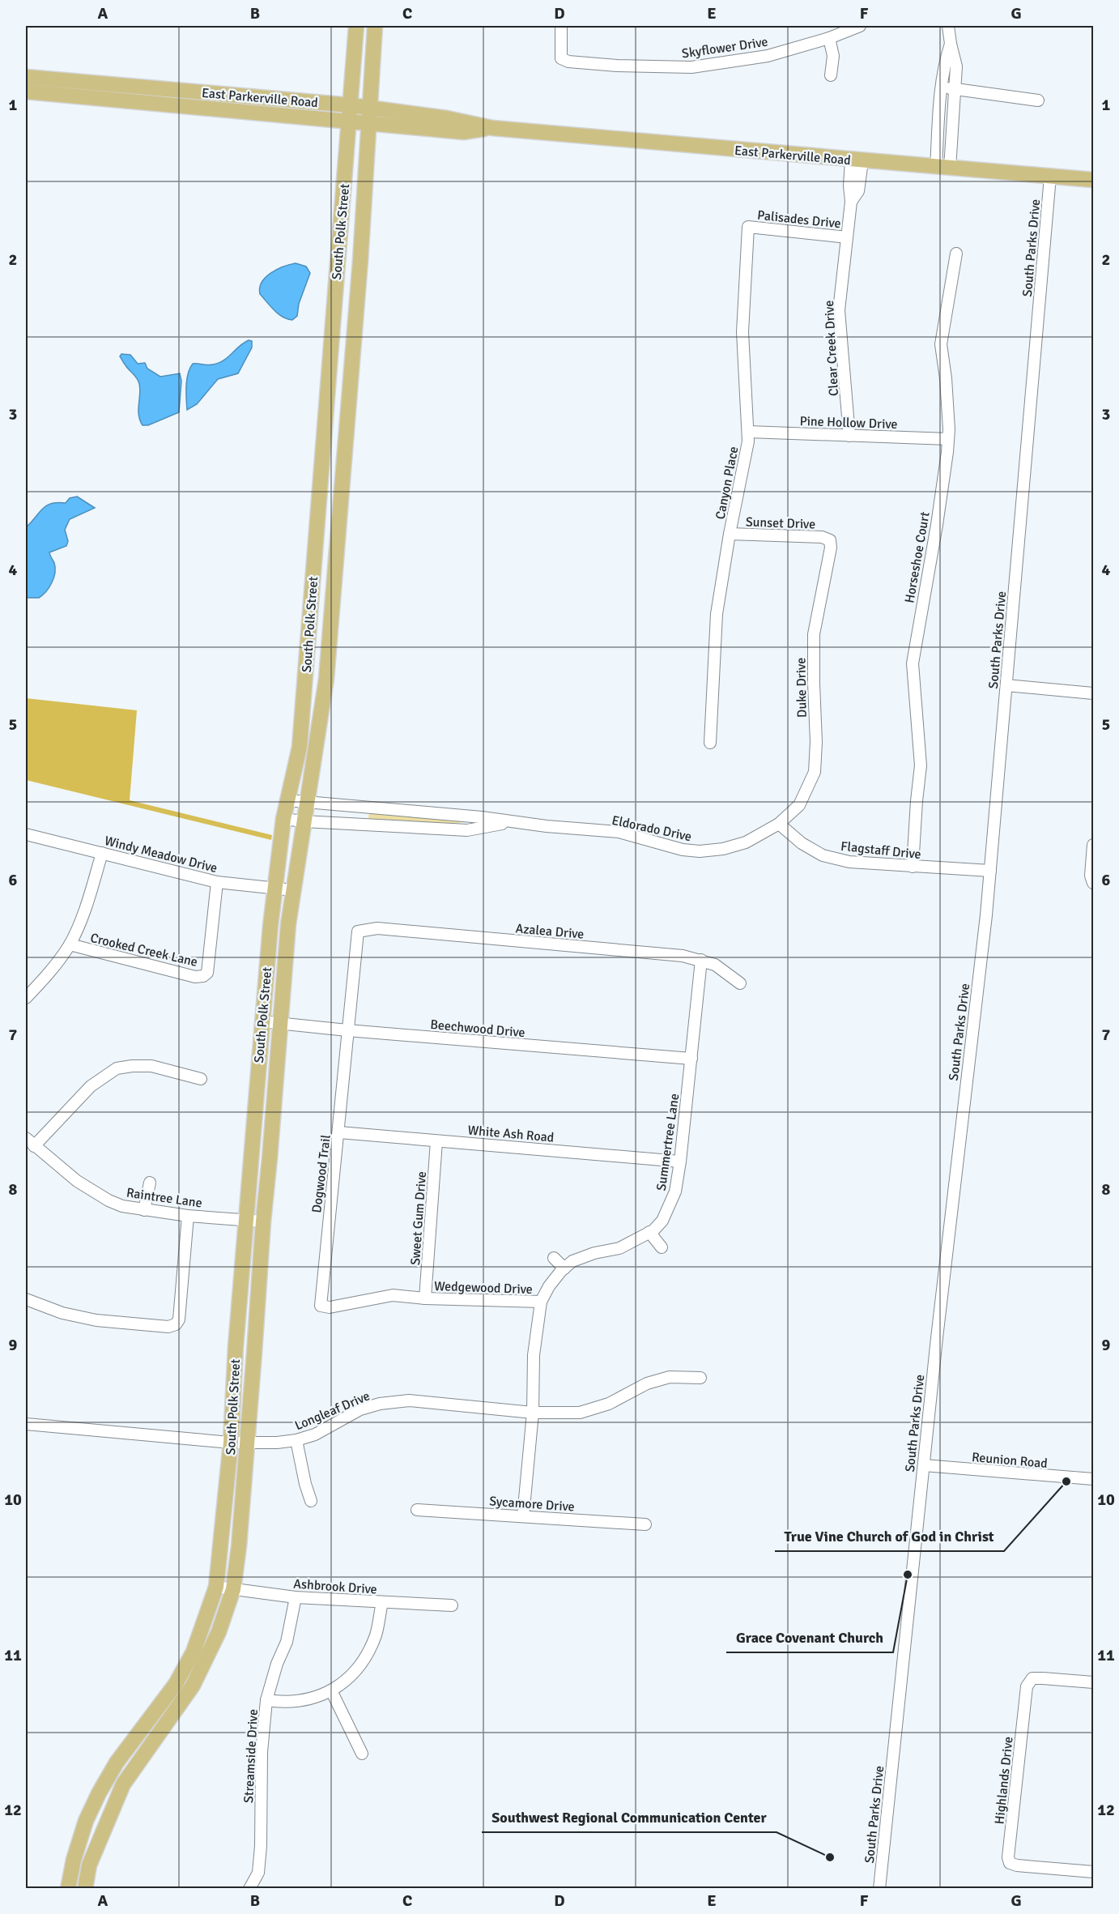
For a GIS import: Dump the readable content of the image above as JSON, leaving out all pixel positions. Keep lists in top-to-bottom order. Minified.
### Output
{"streets":{"main road":["East Parkerville Road","South Polk Street"],"street":["Skyflower Drive","Palisades Drive","South Parks Drive","Clear Creek Drive","Pine Hollow Drive","Canyon Place","Sunset Drive","Horseshoe Court","Duke Drive","Eldorado Drive","Flagstaff Drive","Windy Meadow Drive","Azalea Drive","Crooked Creek Lane","Beechwood Drive","White Ash Road","Summertree Lane","Dogwood Trail","Raintree Lane","Sweet Gum Drive","Wedgewood Drive","Longleaf Drive","Reunion Road","Sycamore Drive","Ashbrook Drive","Streamside Drive","Highlands Drive"]},"crossings":[["East Parkerville Road","South Polk Street"],["East Parkerville Road","South Parks Drive"],["East Parkerville Road","Clear Creek Drive"],["Palisades Drive","Clear Creek Drive"],["Palisades Drive","Canyon Place"],["South Polk Street","Eldorado Drive"],["South Polk Street","Windy Meadow Drive"],["South Polk Street","Beechwood Drive"],["South Polk Street","Raintree Lane"],["South Polk Street","Longleaf Drive"],["South Polk Street","Ashbrook Drive"],["South Parks Drive","Flagstaff Drive"],["South Parks Drive","Reunion Road"],["Clear Creek Drive","Pine Hollow Drive"],["Pine Hollow Drive","Canyon Place"],["Pine Hollow Drive","Horseshoe Court"],["Canyon Place","Sunset Drive"],["Sunset Drive","Duke Drive"],["Horseshoe Court","Flagstaff Drive"],["Duke Drive","Eldorado Drive"],["Duke Drive","Flagstaff Drive"],["Eldorado Drive","Flagstaff Drive"],["Windy Meadow Drive","Crooked Creek Lane"],["Azalea Drive","Summertree Lane"],["Azalea Drive","Dogwood Trail"],["Beechwood Drive","Summertree Lane"],["Beechwood Drive","Dogwood Trail"],["White Ash Road","Summertree Lane"],["White Ash Road","Dogwood Trail"],["White Ash Road","Sweet Gum Drive"],["Summertree Lane","Wedgewood Drive"],["Summertree Lane","Longleaf Drive"],["Summertree Lane","Sycamore Drive"],["Dogwood Trail","Sweet Gum Drive"],["Dogwood Trail","Wedgewood Drive"],["Sweet Gum Drive","Wedgewood Drive"],["Ashbrook Drive","Streamside Drive"]],"places":["True Vine Church of God in Christ","Grace Covenant Church","Southwest Regional Communication Center"],"grid":{"columns":["A","B","C","D","E","F","G"],"rows":["1","2","3","4","5","6","7","8","9","10","11","12"]}}
